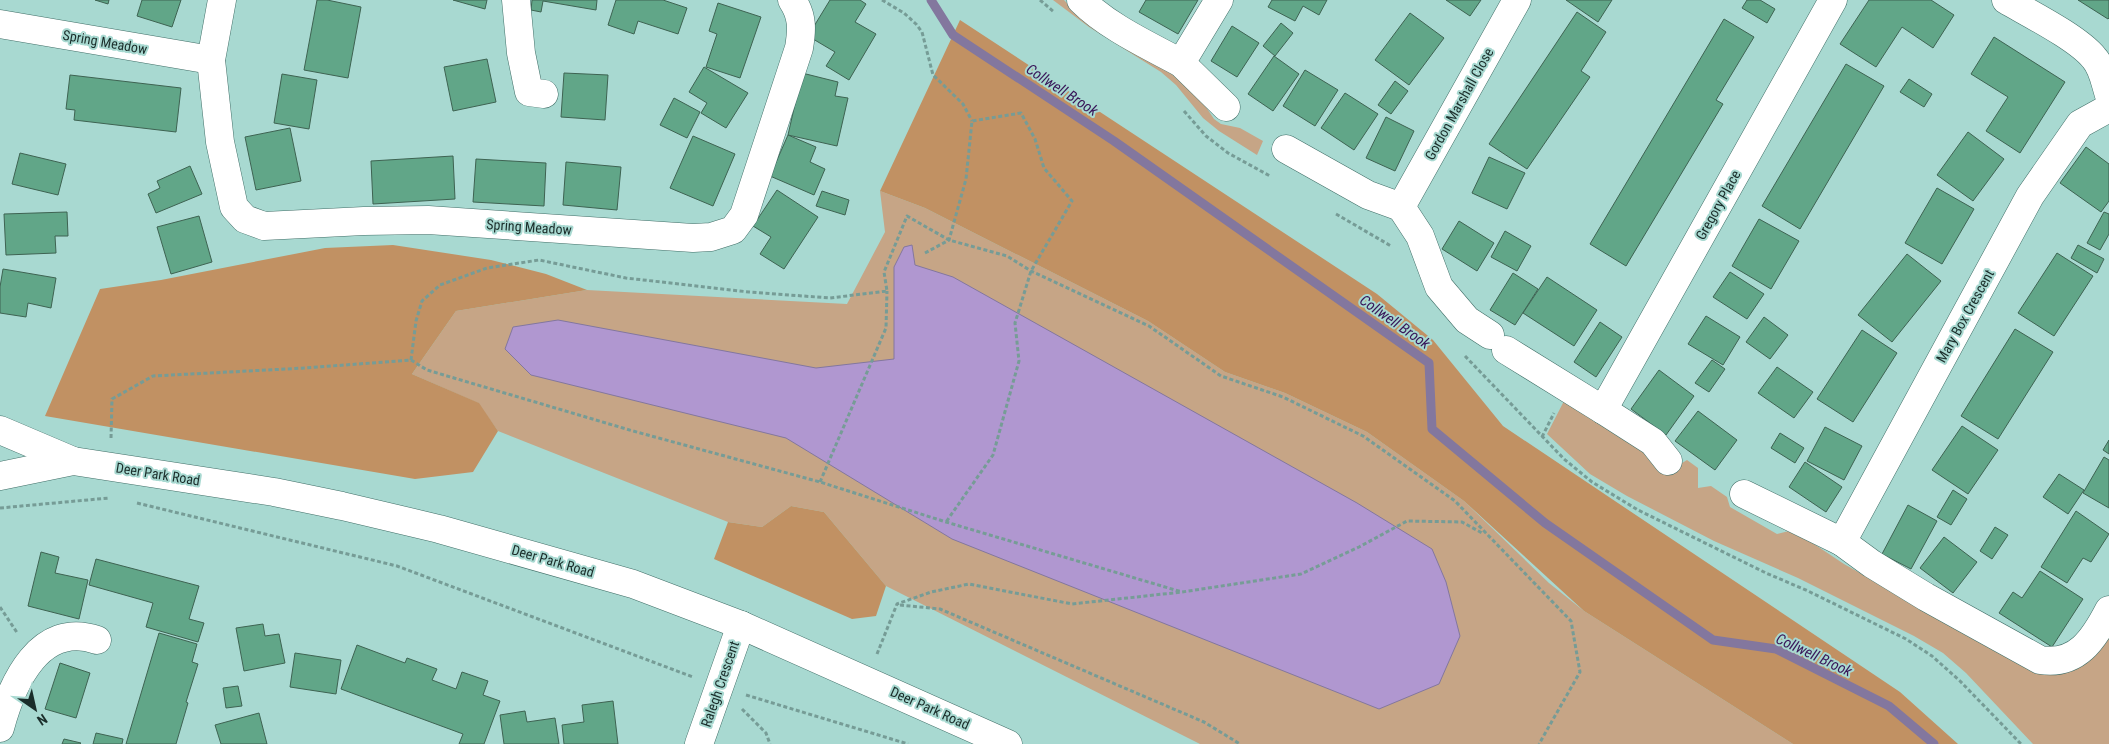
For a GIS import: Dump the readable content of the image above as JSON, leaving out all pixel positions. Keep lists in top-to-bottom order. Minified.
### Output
{"streets":{"street":["Spring Meadow","Gordon Marshall Close","Gregory Place","Mary Box Crescent","Deer Park Road","Ralegh Crescent"]},"crossings":[["Deer Park Road","Ralegh Crescent"]],"water":["Collwell Brook"],"north":"bottom right"}
